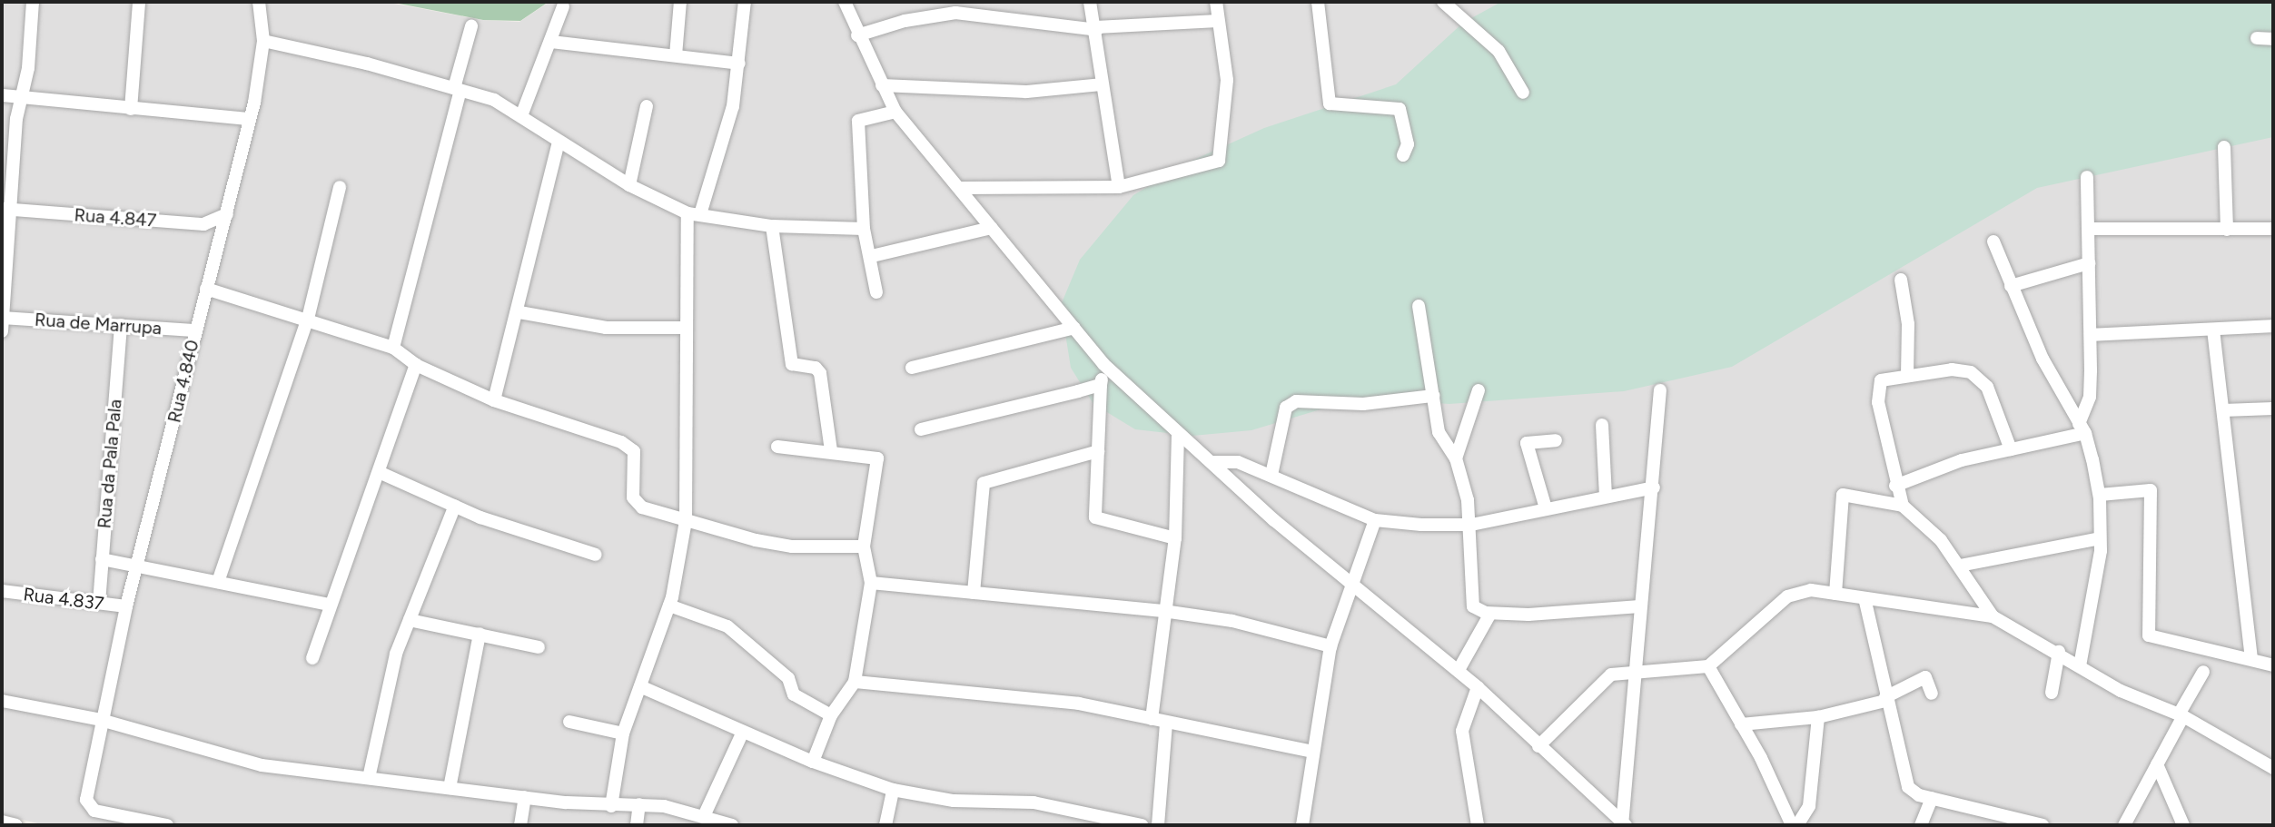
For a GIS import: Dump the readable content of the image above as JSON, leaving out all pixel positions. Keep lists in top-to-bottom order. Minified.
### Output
{"streets":{"street":["Rua 4.847","Rua de Marrupa","Rua 4.840","Rua da Pala Pala","Rua 4.837"]},"crossings":[["Rua 4.847","Rua 4.840"],["Rua de Marrupa","Rua 4.840"],["Rua de Marrupa","Rua da Pala Pala"],["Rua 4.840","Rua 4.837"],["Rua da Pala Pala","Rua 4.837"]]}
